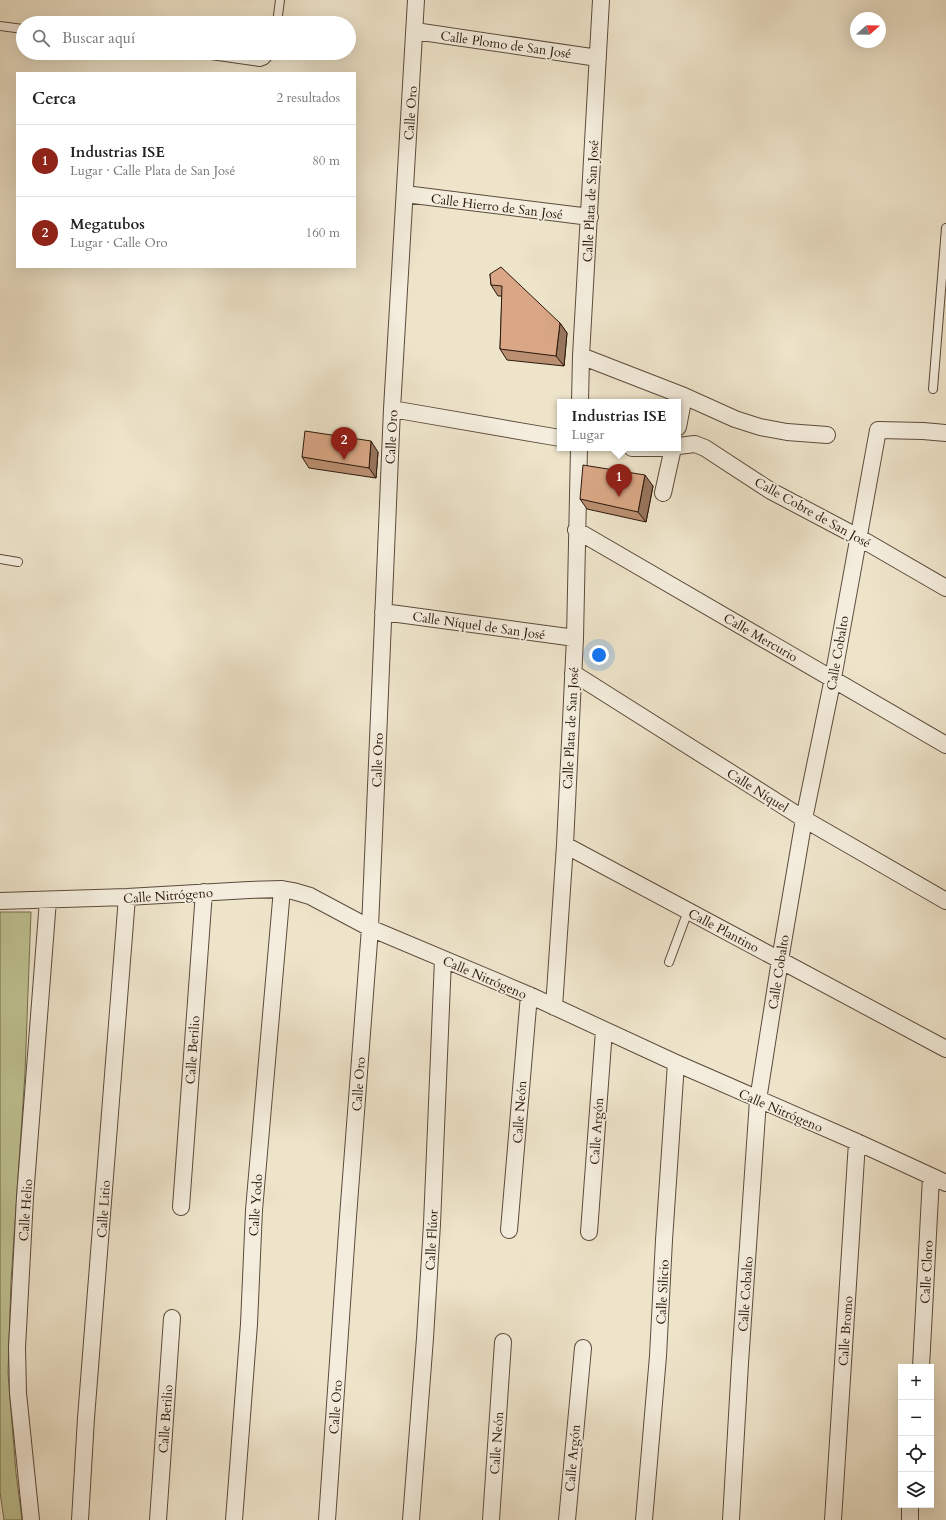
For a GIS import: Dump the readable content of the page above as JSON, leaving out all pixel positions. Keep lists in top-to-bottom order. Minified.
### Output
{"streets":{"street":["Calle Plomo de San José","Calle Oro","Calle Plata de San José","Calle Hierro de San José","Calle Cobre de San José","Calle Níquel de San José","Calle Mercurio","Calle Cobalto","Calle Níquel","Calle Nitrógeno","Calle Plantino","Calle Berilio","Calle Neón","Calle Argón","Calle Yodo","Calle Litio","Calle Helio","Calle Flúor","Calle Cloro","Calle Silicio","Calle Bromo"]},"crossings":[["Calle Plomo de San José","Calle Oro"],["Calle Plomo de San José","Calle Plata de San José"],["Calle Oro","Calle Hierro de San José"],["Calle Oro","Calle Níquel de San José"],["Calle Oro","Calle Nitrógeno"],["Calle Plata de San José","Calle Hierro de San José"],["Calle Plata de San José","Calle Níquel de San José"],["Calle Plata de San José","Calle Mercurio"],["Calle Plata de San José","Calle Níquel"],["Calle Plata de San José","Calle Nitrógeno"],["Calle Plata de San José","Calle Plantino"],["Calle Cobre de San José","Calle Cobalto"],["Calle Mercurio","Calle Cobalto"],["Calle Cobalto","Calle Níquel"],["Calle Cobalto","Calle Nitrógeno"],["Calle Cobalto","Calle Plantino"],["Calle Nitrógeno","Calle Berilio"],["Calle Nitrógeno","Calle Neón"],["Calle Nitrógeno","Calle Argón"],["Calle Nitrógeno","Calle Yodo"],["Calle Nitrógeno","Calle Litio"],["Calle Nitrógeno","Calle Helio"],["Calle Nitrógeno","Calle Flúor"],["Calle Nitrógeno","Calle Cloro"],["Calle Nitrógeno","Calle Silicio"],["Calle Nitrógeno","Calle Bromo"]],"north":"right","page":{"search":"Buscar aquí","heading":["Cerca","2 resultados"],"list":[{"mark":"1","name":"Industrias ISE","note":"Lugar · Calle Plata de San José","value":"80 m"},{"mark":"2","name":"Megatubos","note":"Lugar · Calle Oro","value":"160 m"}],"popup":["Industrias ISE","Lugar"],"pins":["2","1"],"map_buttons":["+","−"]}}
